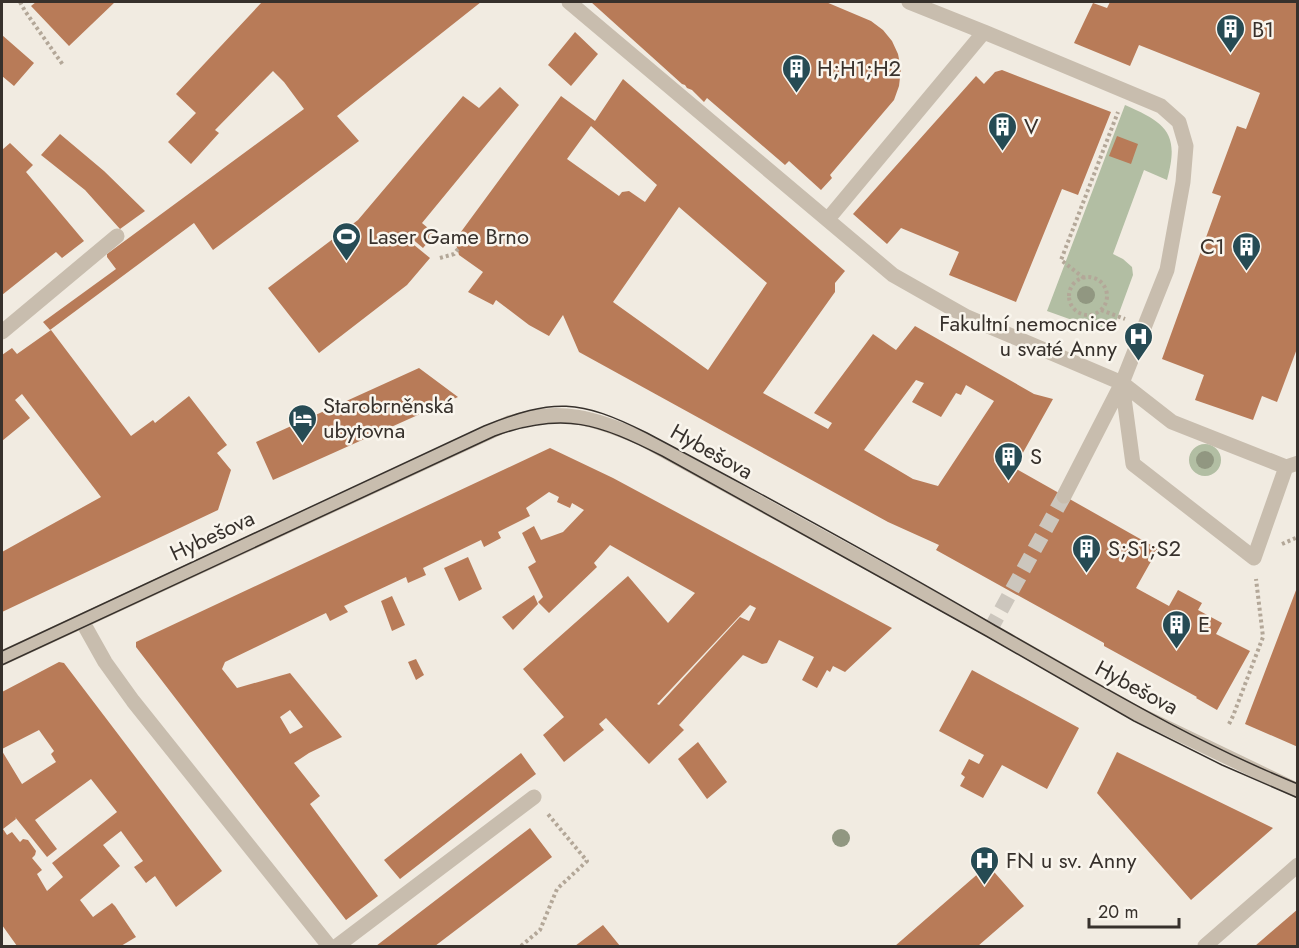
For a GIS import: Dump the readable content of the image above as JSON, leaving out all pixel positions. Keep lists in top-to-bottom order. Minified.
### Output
{"streets":{"street":["Hybešova"]},"places":{"building":["B1","H;H1;H2","V","C1","S","S;S1;S2","E"],"sports":["Laser Game Brno"],"hospital":["Fakultní nemocnice u svaté Anny","FN u sv. Anny"],"hotel":["Starobrněnská ubytovna"]},"scale_bar":"20 m"}
